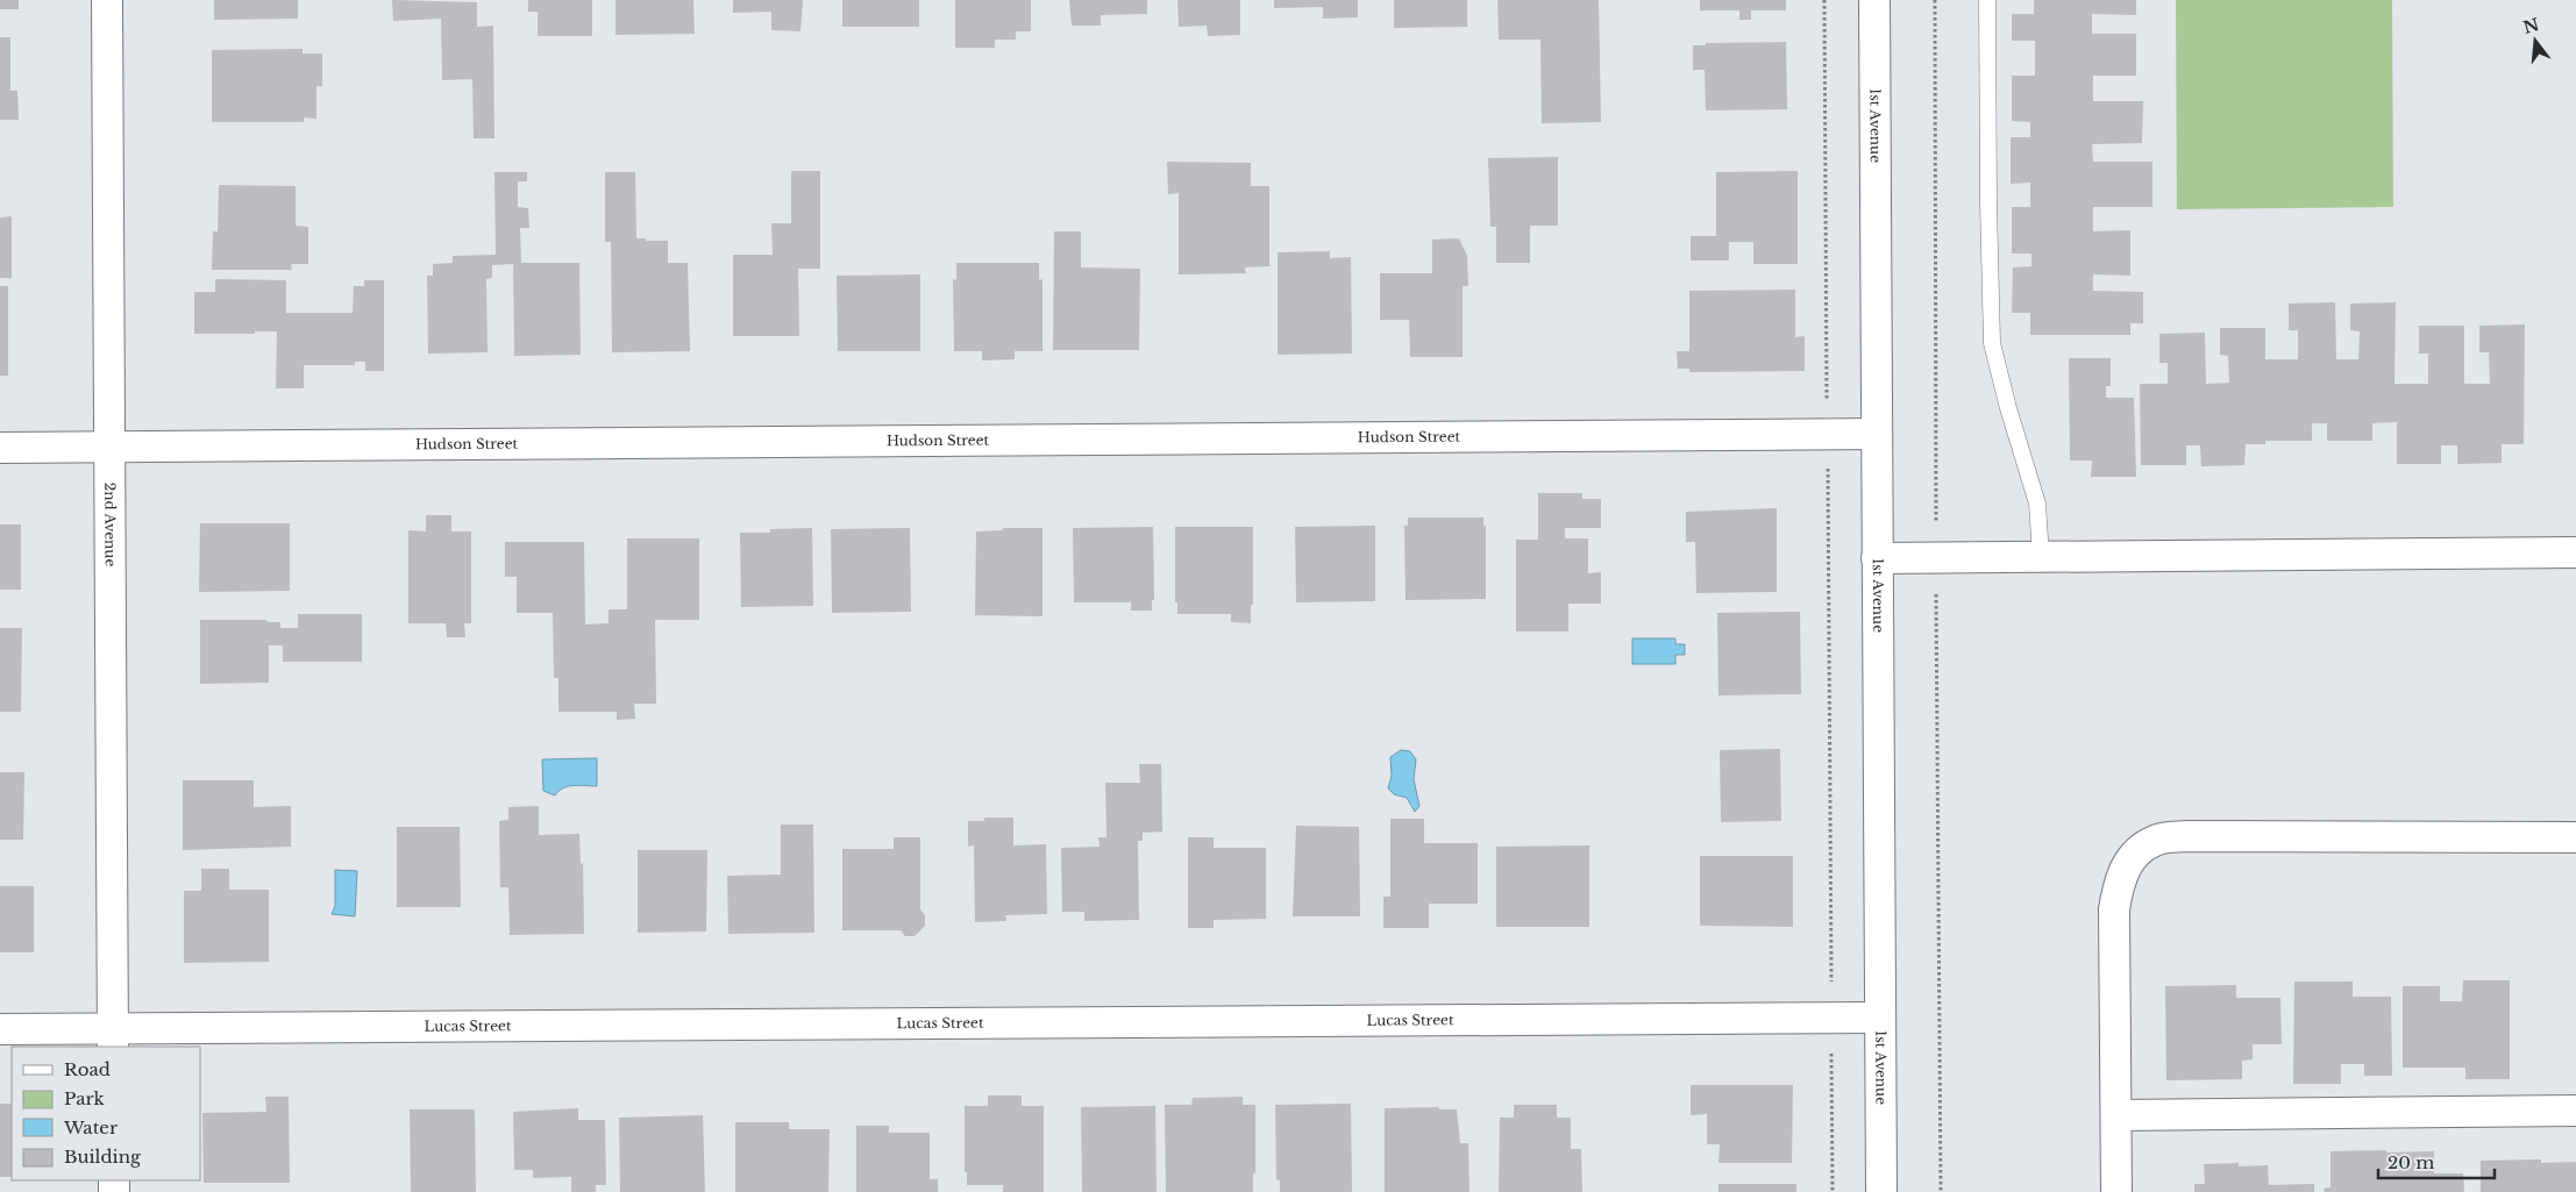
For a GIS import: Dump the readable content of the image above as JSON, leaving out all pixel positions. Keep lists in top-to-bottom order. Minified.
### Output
{"streets":{"street":["1st Avenue","Hudson Street","2nd Avenue","Lucas Street"]},"crossings":[["1st Avenue","Hudson Street"],["1st Avenue","Lucas Street"],["Hudson Street","2nd Avenue"],["2nd Avenue","Lucas Street"]],"legend":["Road","Park","Water","Building"],"scale_bar":"20 m","north":"top"}
